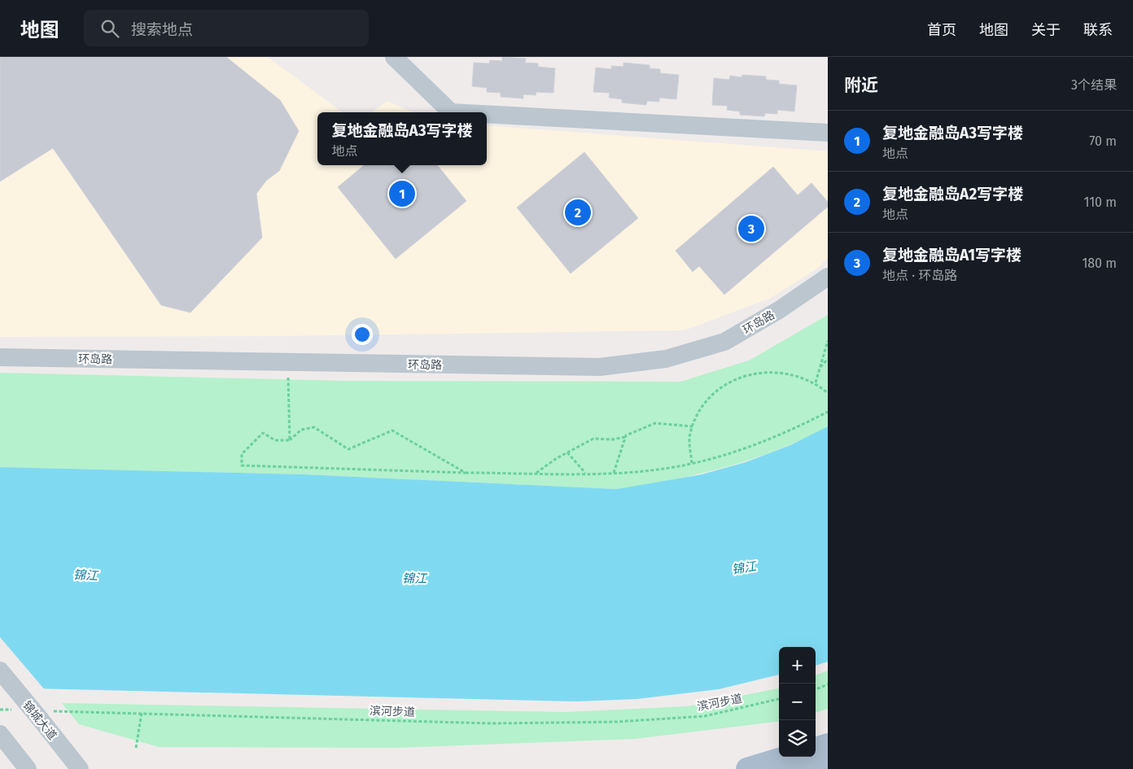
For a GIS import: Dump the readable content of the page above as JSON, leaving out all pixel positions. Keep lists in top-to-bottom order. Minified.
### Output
{"streets":{"street":["环岛路","锦城大道"],"path":["滨河步道"]},"crossings":[["滨河步道","锦城大道"]],"water":["锦江"],"page":{"header":"地图","search":"搜索地点","nav":["首页","地图","关于","联系"],"heading":["附近","3个结果"],"list":[{"mark":"1","name":"复地金融岛A3写字楼","note":"地点","value":"70 m"},{"mark":"2","name":"复地金融岛A2写字楼","note":"地点","value":"110 m"},{"mark":"3","name":"复地金融岛A1写字楼","note":"地点 · 环岛路","value":"180 m"}],"popup":["复地金融岛A3写字楼","地点"],"pins":["1","2","3"],"map_buttons":["+","−"]}}
